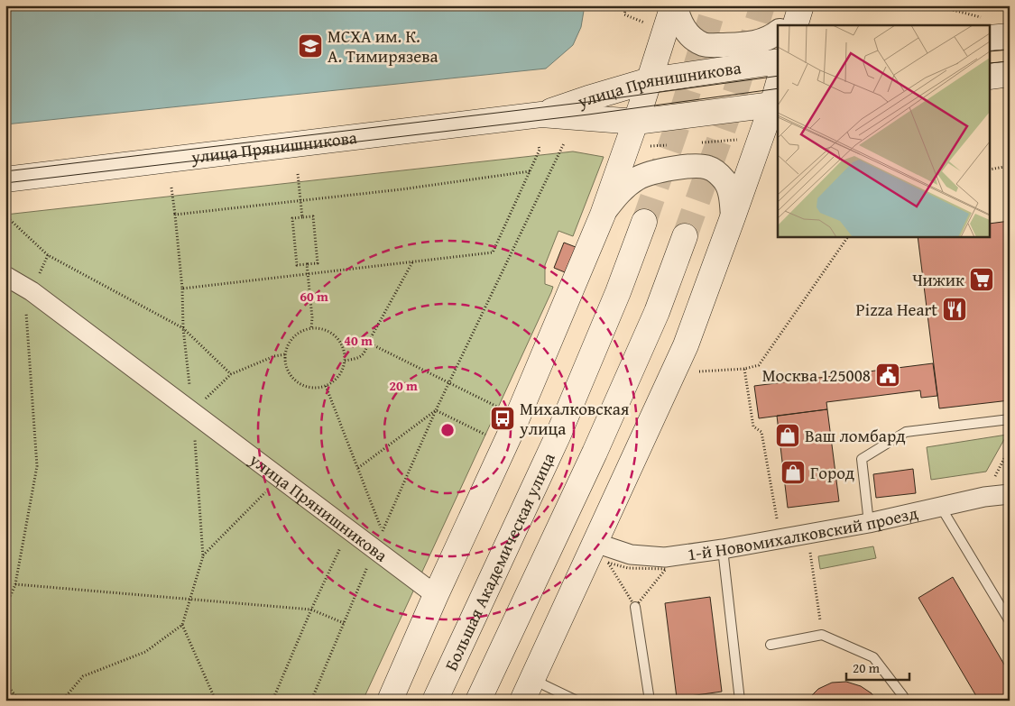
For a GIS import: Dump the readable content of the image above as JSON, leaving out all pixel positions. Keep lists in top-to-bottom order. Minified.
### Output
{"streets":{"main road":["улица Прянишникова","Большая Академическая улица"],"street":["1-й Новомихалковский проезд"]},"places":{"school or university":["МСХА им. К. А. Тимирязева"],"supermarket":["Чижик"],"restaurant":["Pizza Heart"],"public building":["Москва 125008"],"bus stop":["Михалковская улица"],"shop":["Ваш ломбард","Город"]},"scale_bar":"20 m","rings":["60 m","40 m","20 m"]}
